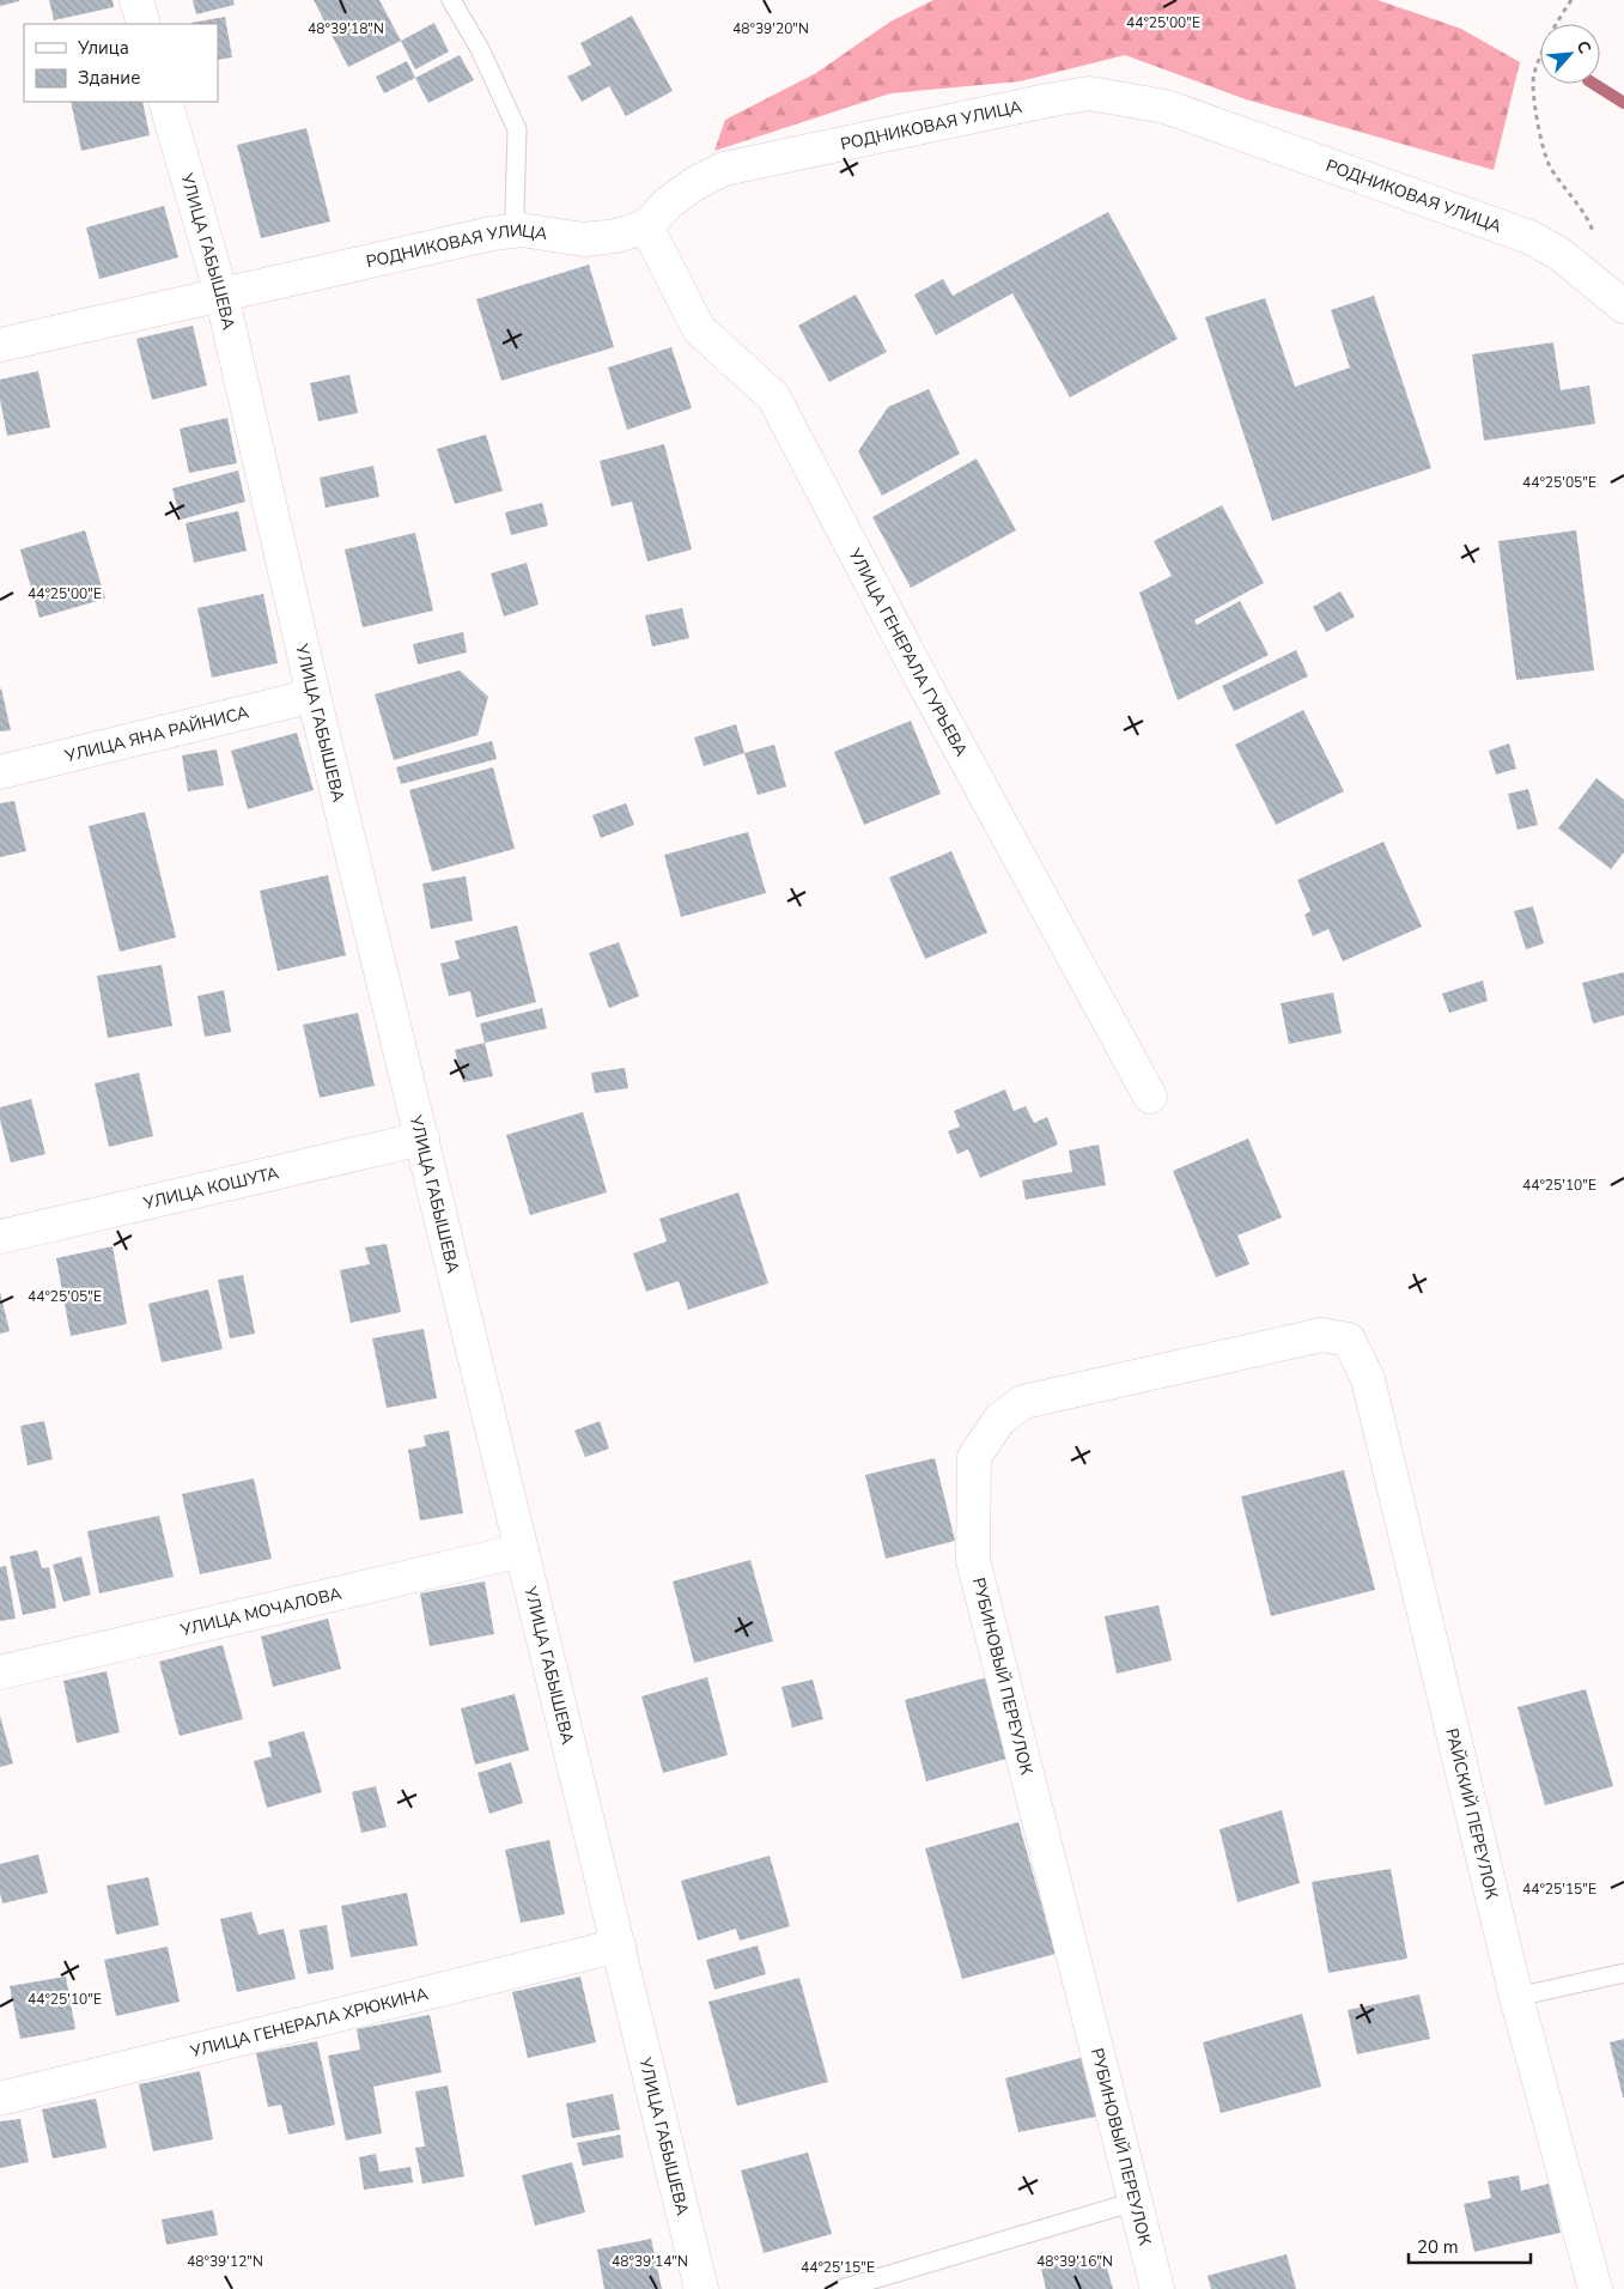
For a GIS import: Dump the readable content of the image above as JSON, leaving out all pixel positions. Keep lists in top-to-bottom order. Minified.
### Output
{"streets":{"street":["РОДНИКОВАЯ УЛИЦА","УЛИЦА ГАБЫШЕВА","УЛИЦА ГЕНЕРАЛА ГУРЬЕВА","УЛИЦА ЯНА РАЙНИСА","УЛИЦА КОШУТА","УЛИЦА МОЧАЛОВА","РУБИНОВЫЙ ПЕРЕУЛОК","РАЙСКИЙ ПЕРЕУЛОК","УЛИЦА ГЕНЕРАЛА ХРЮКИНА"]},"crossings":[["РОДНИКОВАЯ УЛИЦА","УЛИЦА ГАБЫШЕВА"],["РОДНИКОВАЯ УЛИЦА","УЛИЦА ГЕНЕРАЛА ГУРЬЕВА"],["УЛИЦА ГАБЫШЕВА","УЛИЦА ЯНА РАЙНИСА"],["УЛИЦА ГАБЫШЕВА","УЛИЦА КОШУТА"],["УЛИЦА ГАБЫШЕВА","УЛИЦА МОЧАЛОВА"],["УЛИЦА ГАБЫШЕВА","УЛИЦА ГЕНЕРАЛА ХРЮКИНА"],["РУБИНОВЫЙ ПЕРЕУЛОК","РАЙСКИЙ ПЕРЕУЛОК"]],"legend":["Улица","Здание"],"scale_bar":"20 m","north":"top right","coordinates":["44°25'00\"E","48°39'18\"N","48°39'20\"N","44°25'05\"E","44°25'10\"E","44°25'15\"E","48°39'12\"N","48°39'14\"N","48°39'16\"N"]}
